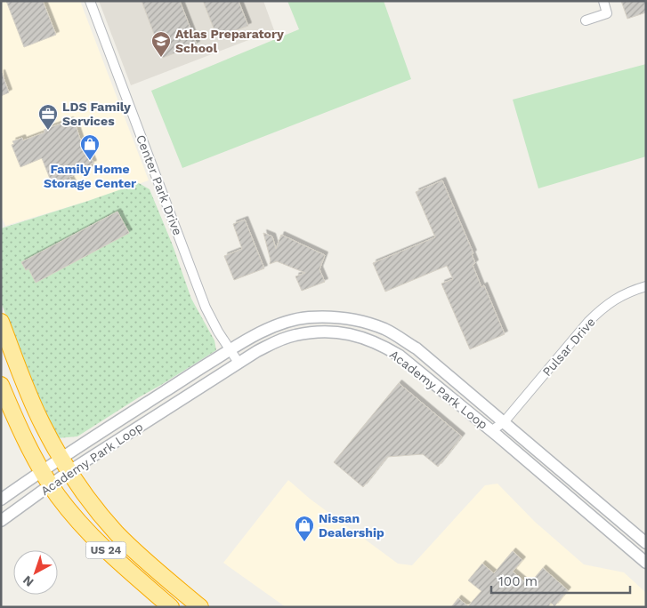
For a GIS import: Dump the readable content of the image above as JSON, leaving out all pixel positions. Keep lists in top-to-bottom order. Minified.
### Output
{"streets":{"highway":["US 24"],"street":["Center Park Drive","Pulsar Drive","Academy Park Loop"]},"crossings":[["Center Park Drive","Academy Park Loop"],["Pulsar Drive","Academy Park Loop"],["Academy Park Loop","US 24"]],"places":{"school or university":["Atlas Preparatory School"],"office":["LDS Family Services"],"shop":["Family Home Storage Center","Nissan Dealership"]},"scale_bar":"100 m","north":"bottom left"}
